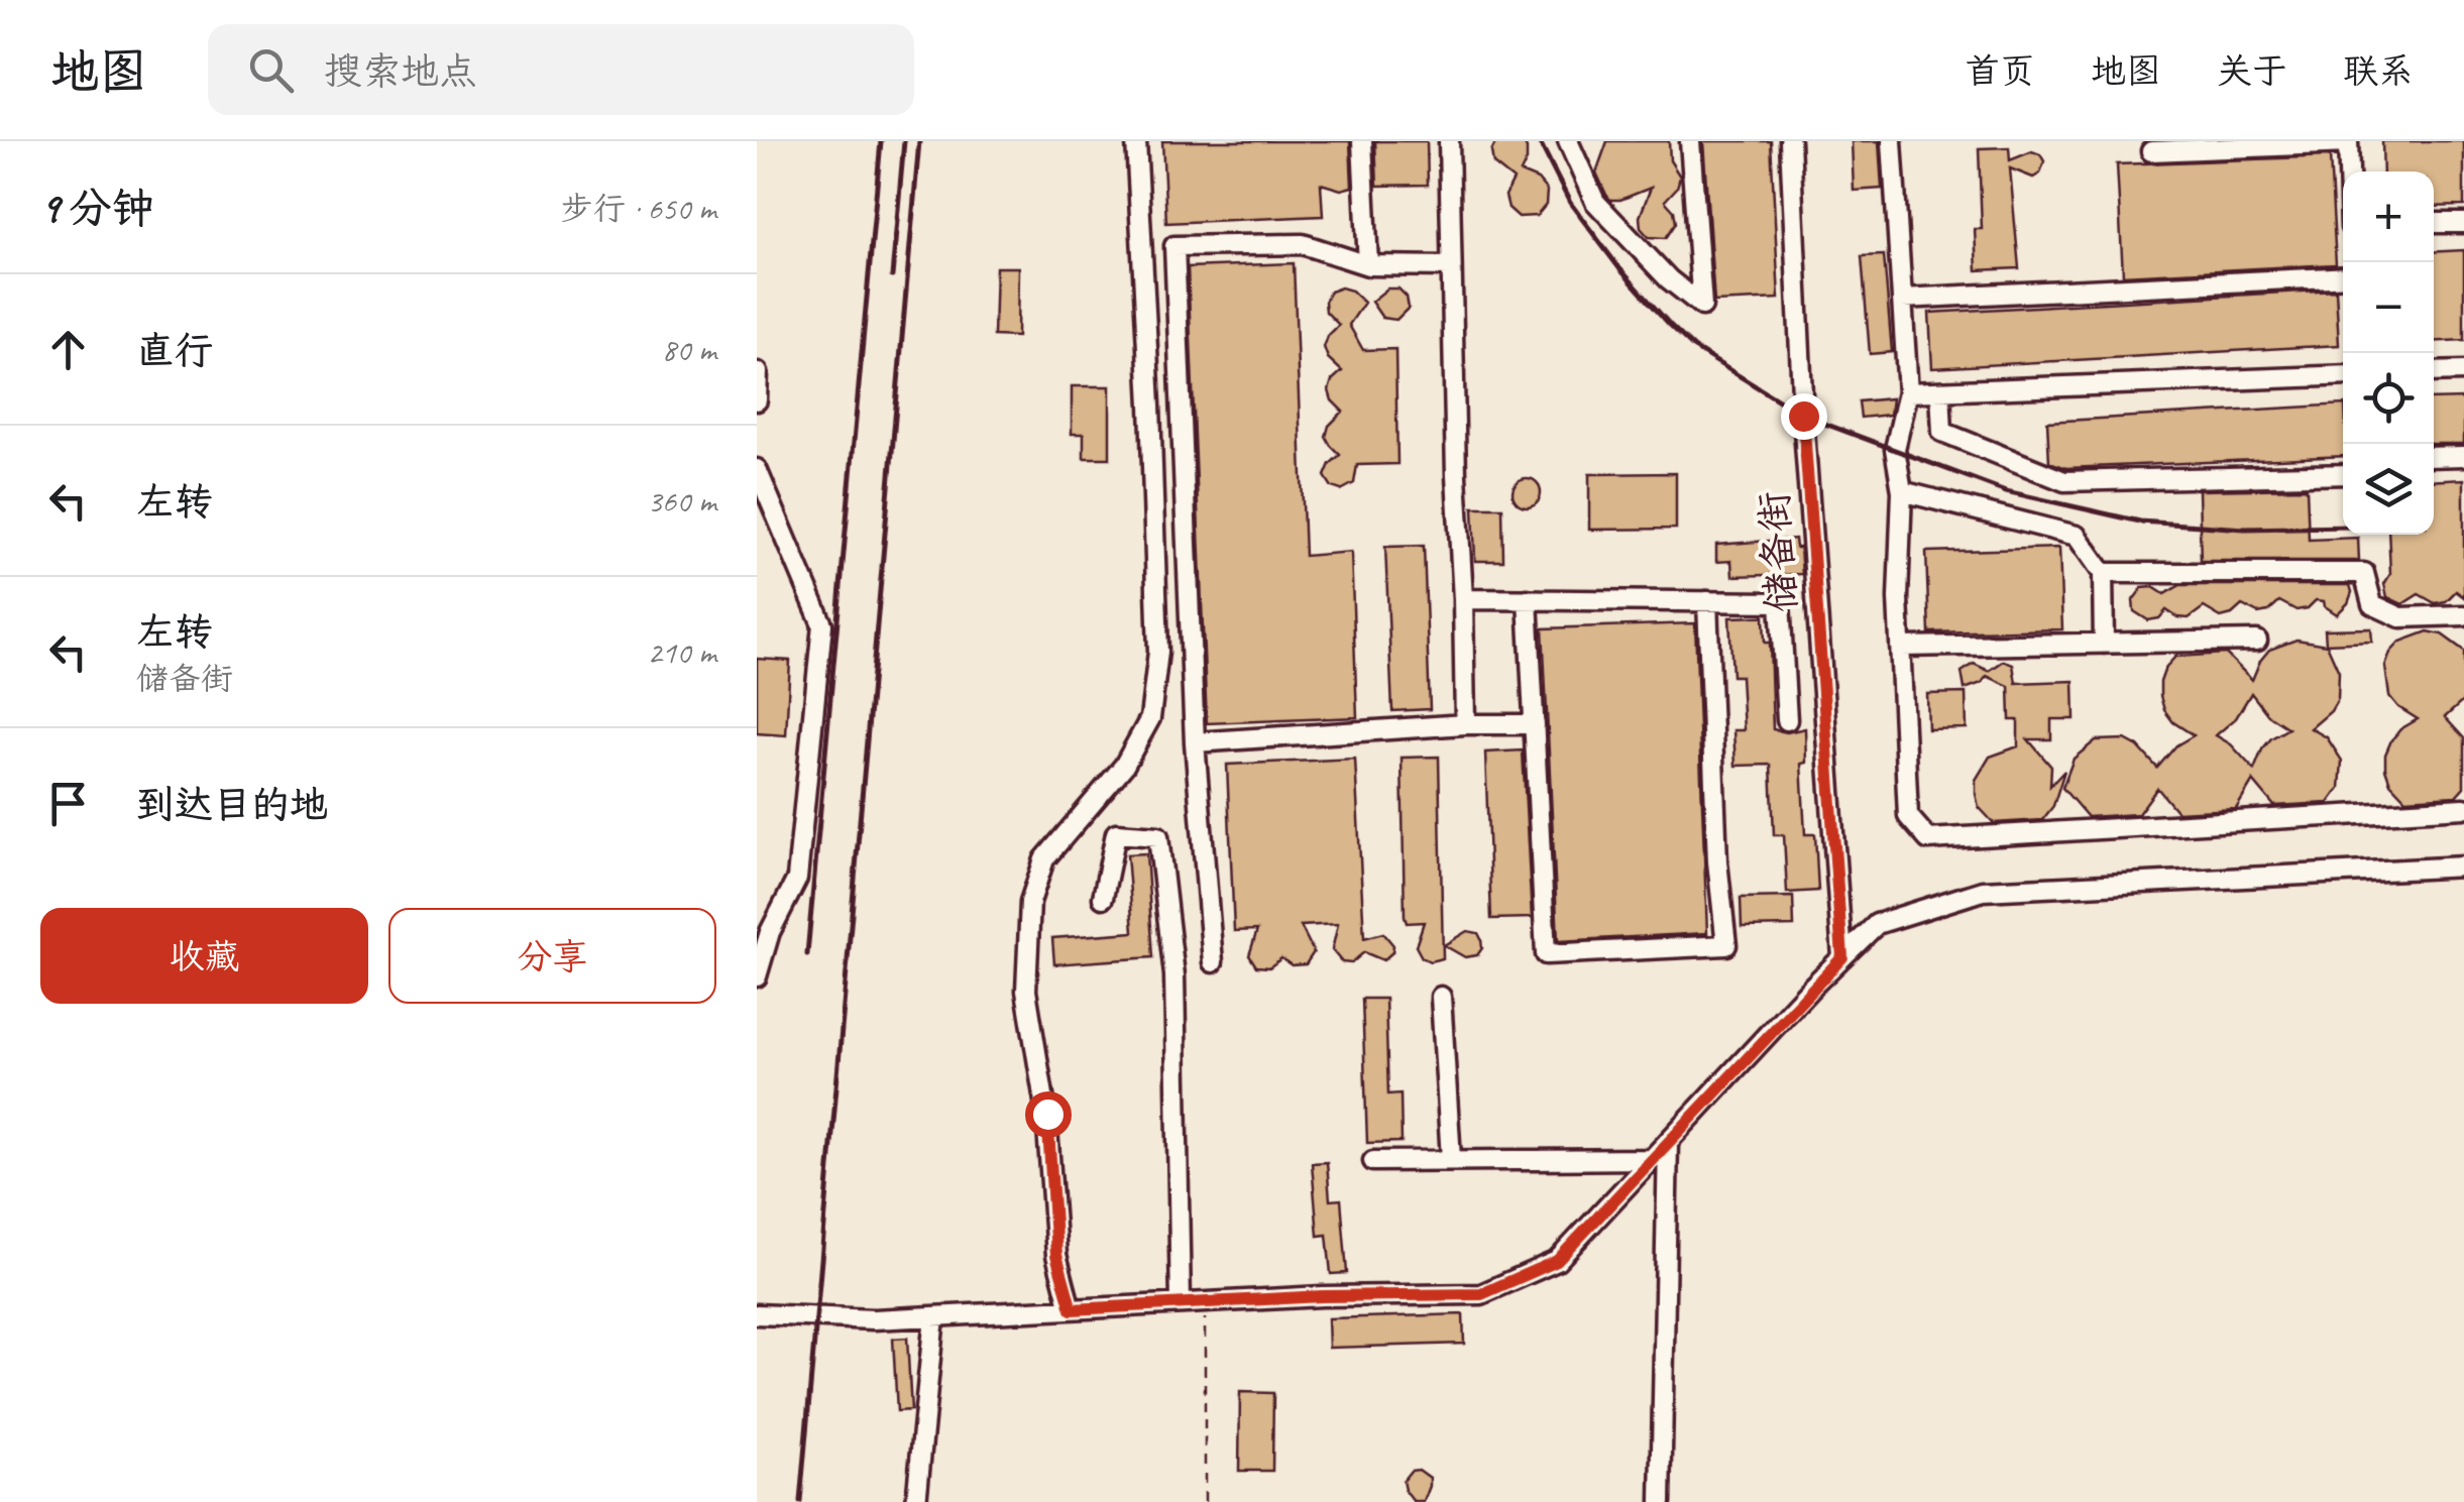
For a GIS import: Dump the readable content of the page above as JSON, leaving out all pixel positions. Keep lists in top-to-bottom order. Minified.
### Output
{"streets":{"street":["储备街"]},"page":{"header":"地图","search":"搜索地点","nav":["首页","地图","关于","联系"],"heading":["9 分钟","步行 · 650 m"],"map_buttons":["+","−"],"list":[["直行","80 m"],["左转","360 m"],["左转","储备街","210 m"],"到达目的地"],"buttons":["收藏","分享"]}}
